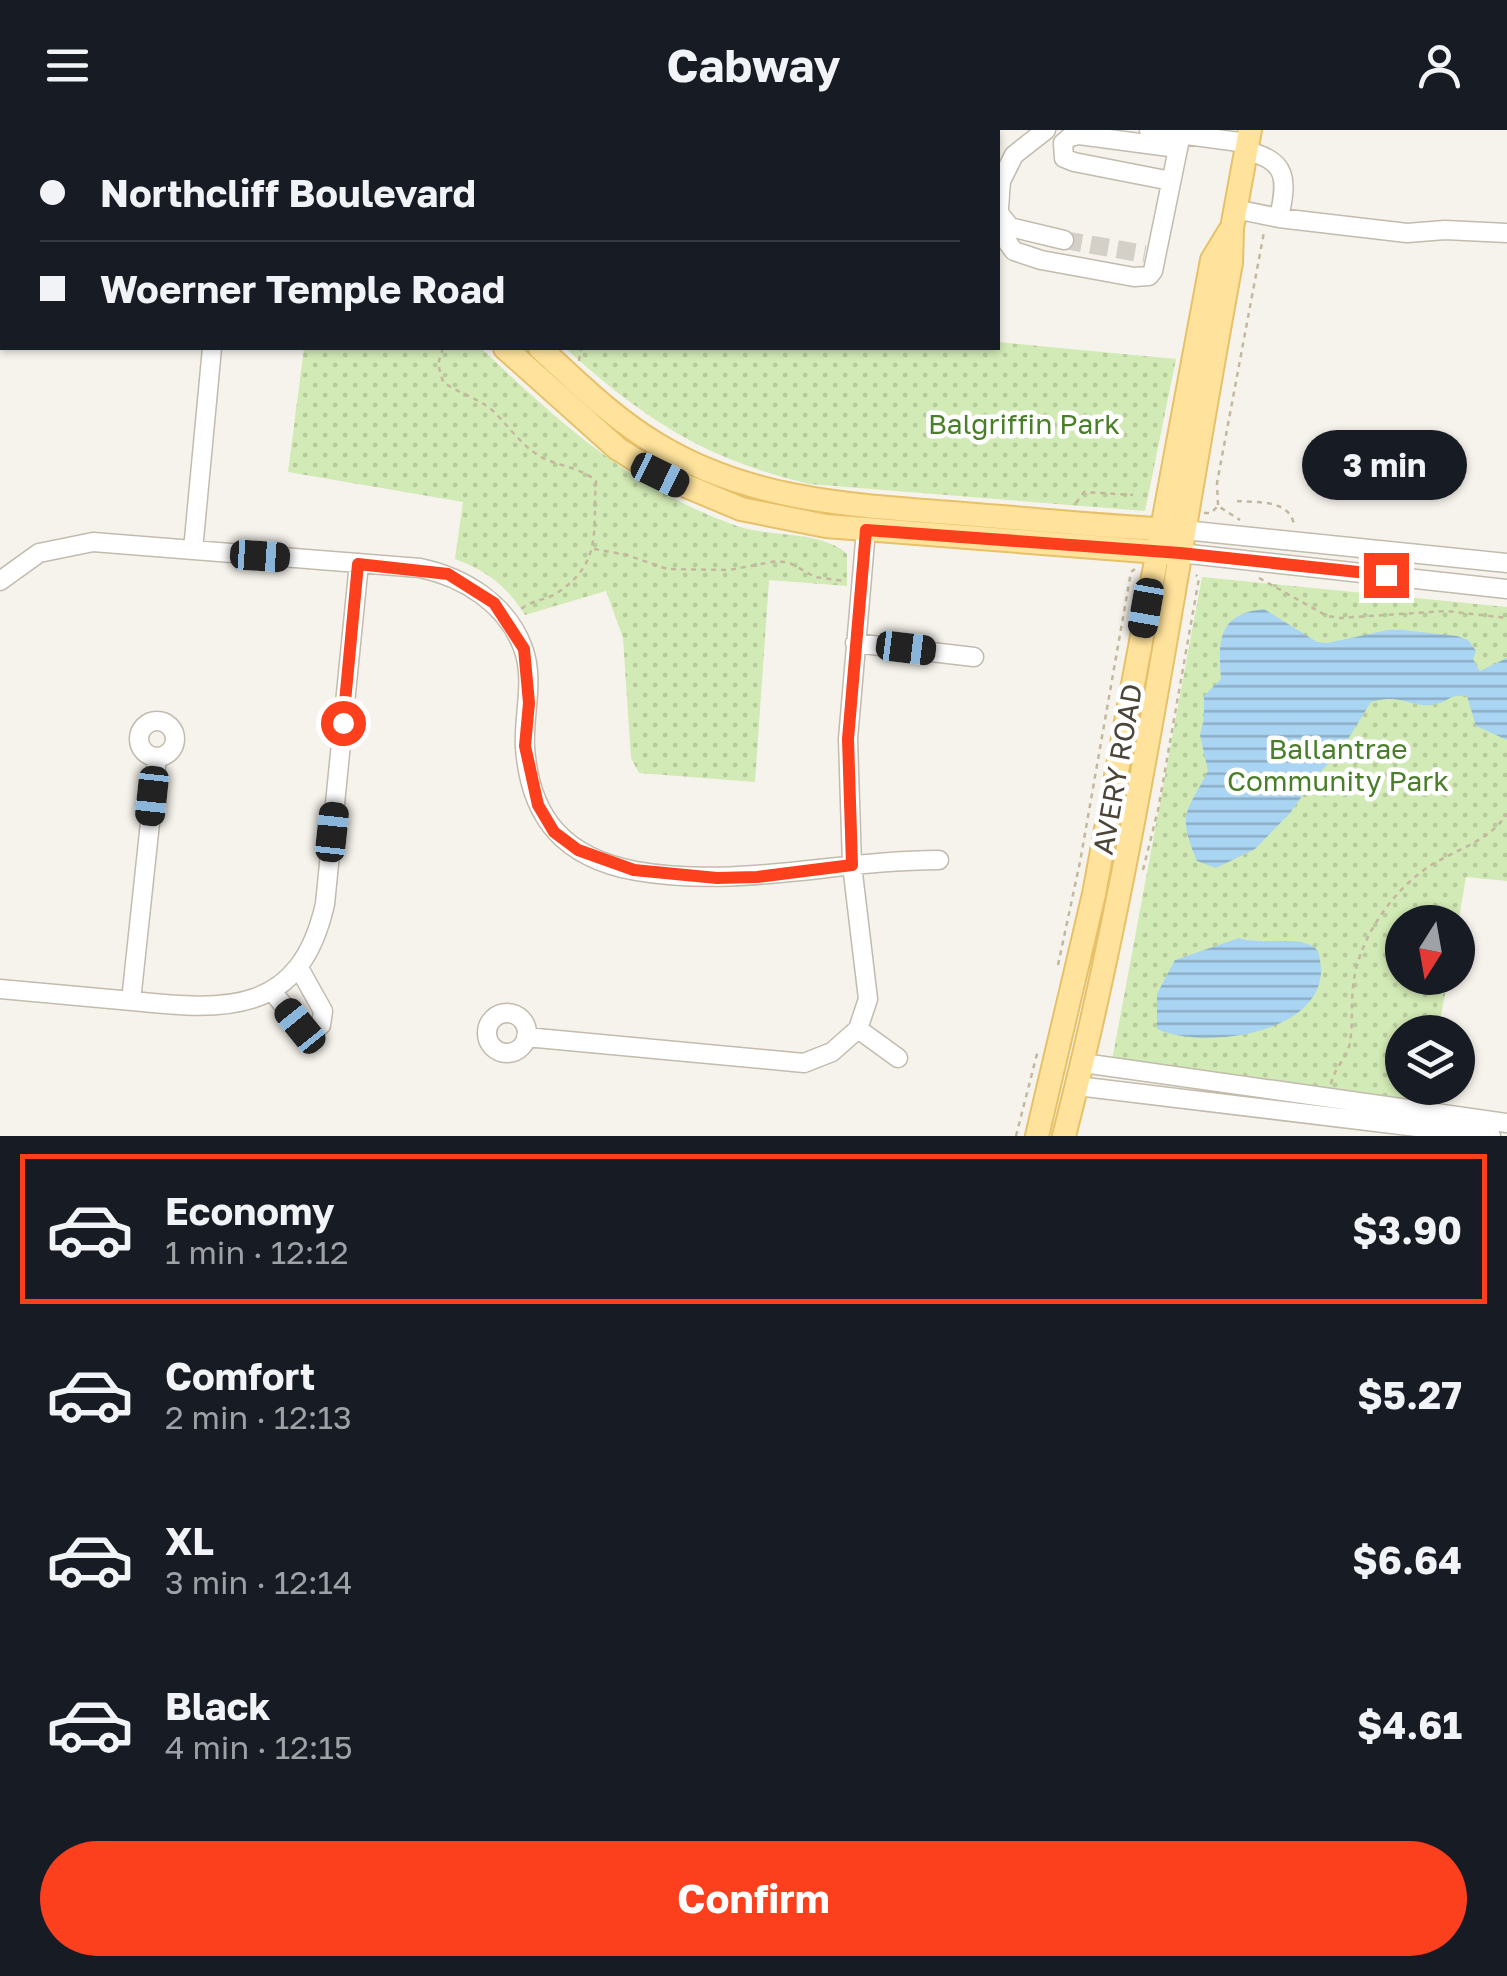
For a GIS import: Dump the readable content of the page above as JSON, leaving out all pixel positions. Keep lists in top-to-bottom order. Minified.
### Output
{"streets":{"main road":["AVERY ROAD"]},"parks":["Balgriffin Park","Ballantrae Community Park"],"north":"bottom","page":{"header":"Cabway","banner":["Northcliff Boulevard","Woerner Temple Road"],"bubble":"3 min","list":[{"name":"Economy","note":"1 min · 12:12","value":"$3.90"},{"name":"Comfort","note":"2 min · 12:13","value":"$5.27"},{"name":"XL","note":"3 min · 12:14","value":"$6.64"},{"name":"Black","note":"4 min · 12:15","value":"$4.61"}],"buttons":"Confirm"}}
